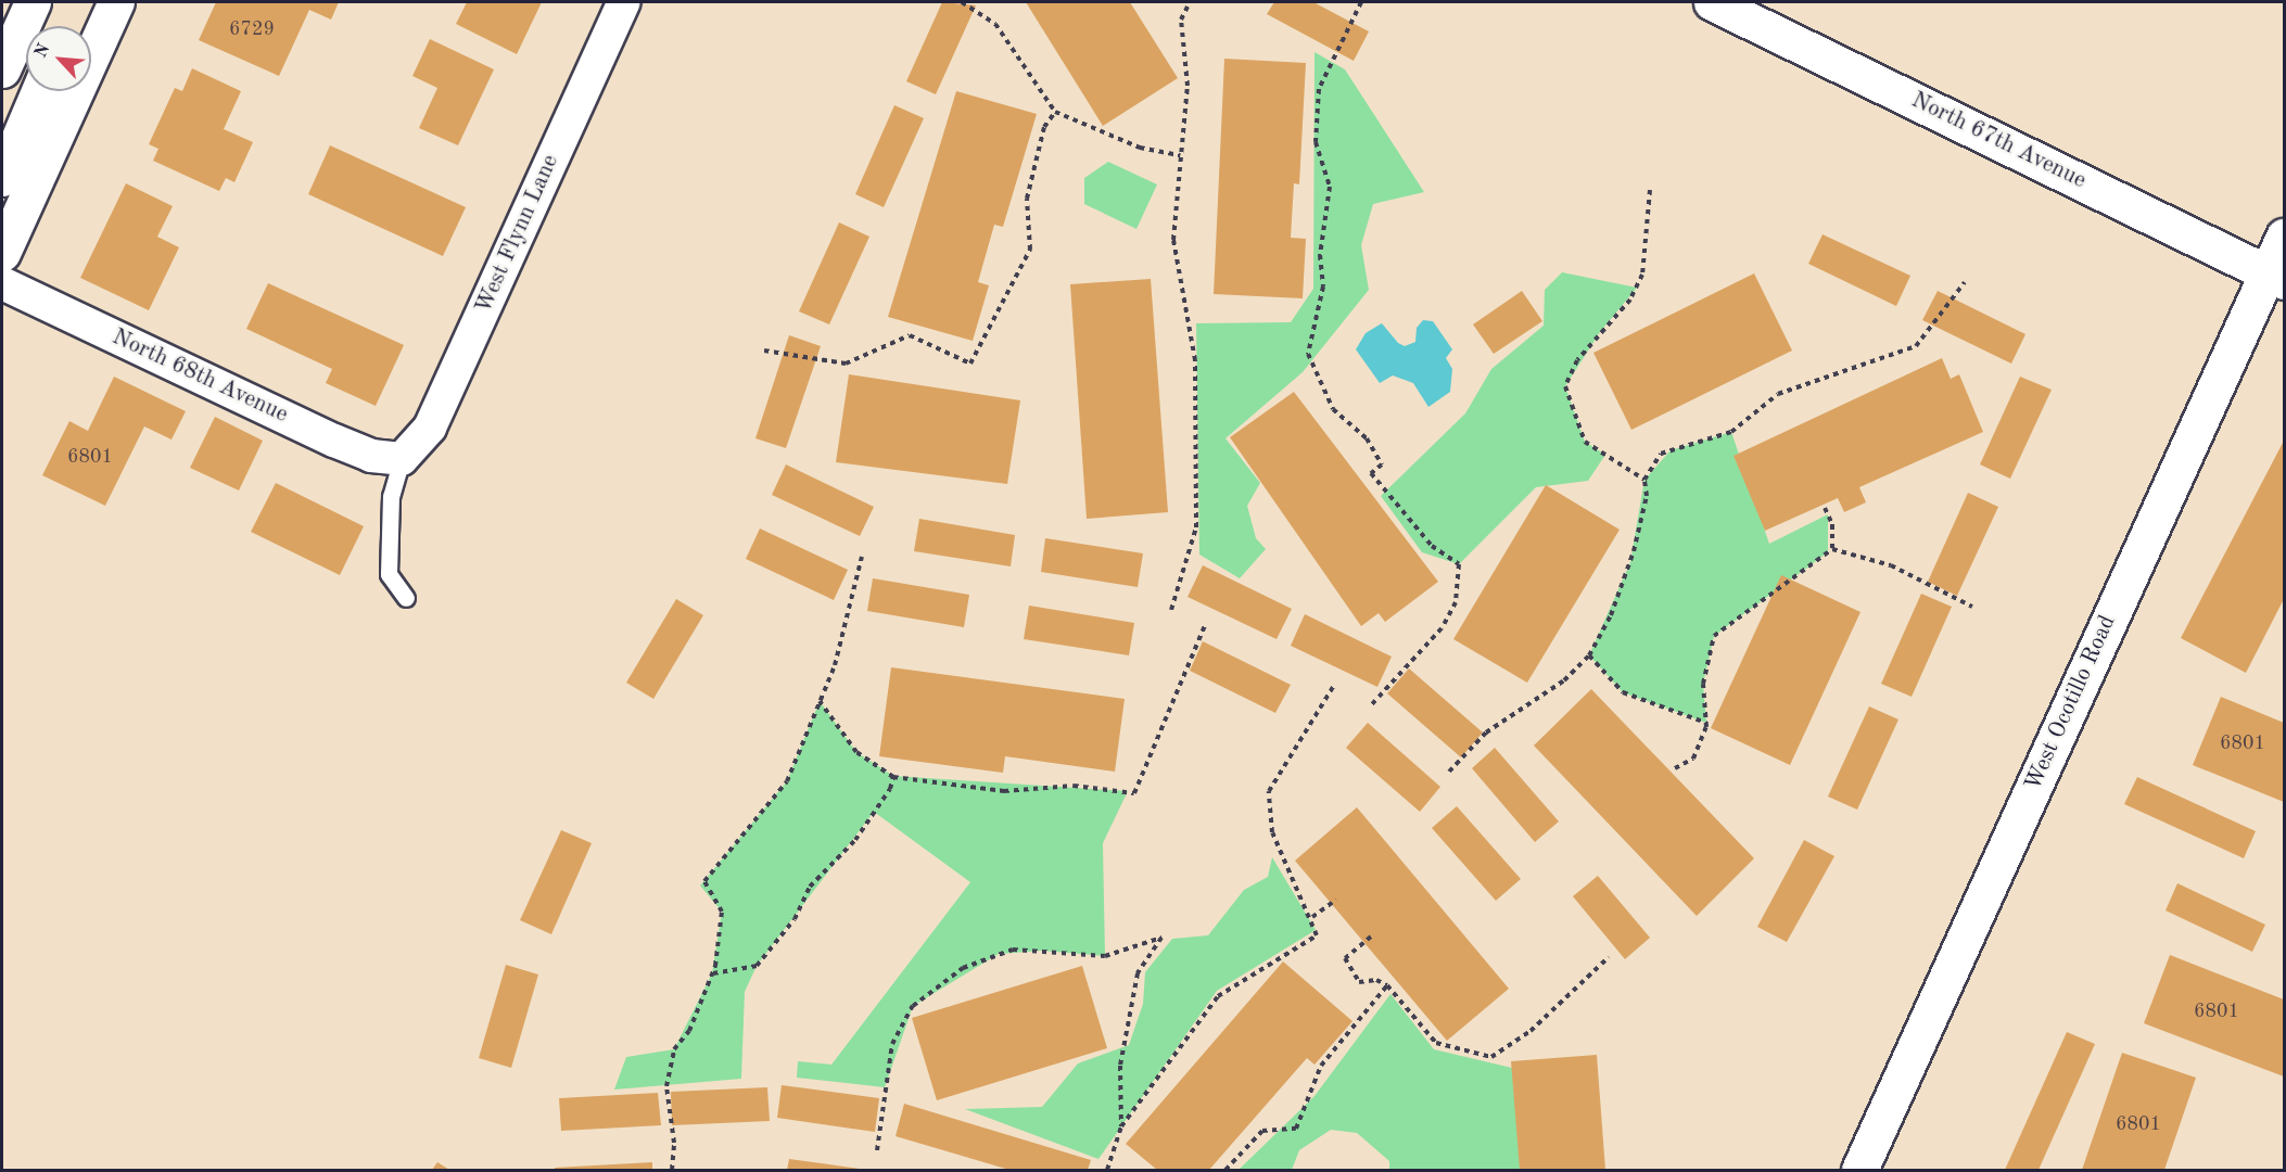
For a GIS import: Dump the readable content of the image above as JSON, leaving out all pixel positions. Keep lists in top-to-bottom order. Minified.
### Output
{"streets":{"main road":["North 67th Avenue","West Ocotillo Road"],"street":["West Flynn Lane","North 68th Avenue"]},"crossings":[["North 67th Avenue","West Ocotillo Road"],["West Flynn Lane","North 68th Avenue"]],"house_numbers":["6729","6801","6801","6801","6801"],"north":"top left"}
